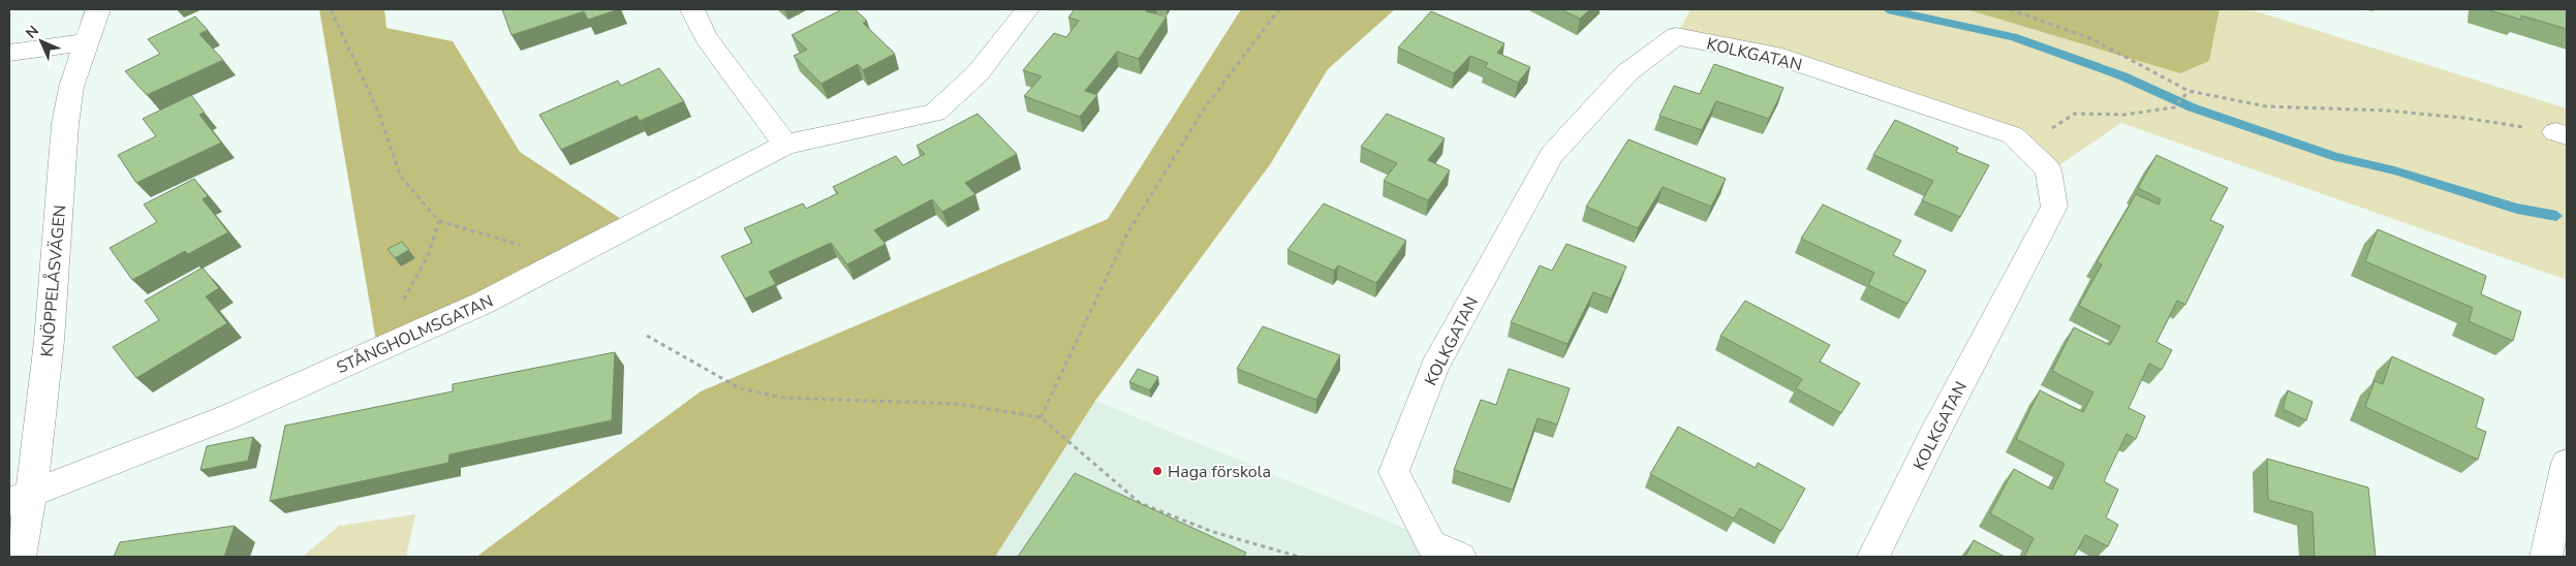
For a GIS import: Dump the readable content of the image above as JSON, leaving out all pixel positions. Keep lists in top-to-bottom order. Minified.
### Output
{"streets":{"street":["KOLKGATAN","KNÖPPELÅSVÄGEN","STÅNGHOLMSGATAN"]},"crossings":[["KNÖPPELÅSVÄGEN","STÅNGHOLMSGATAN"]],"places":["Haga förskola"],"north":"top left"}
